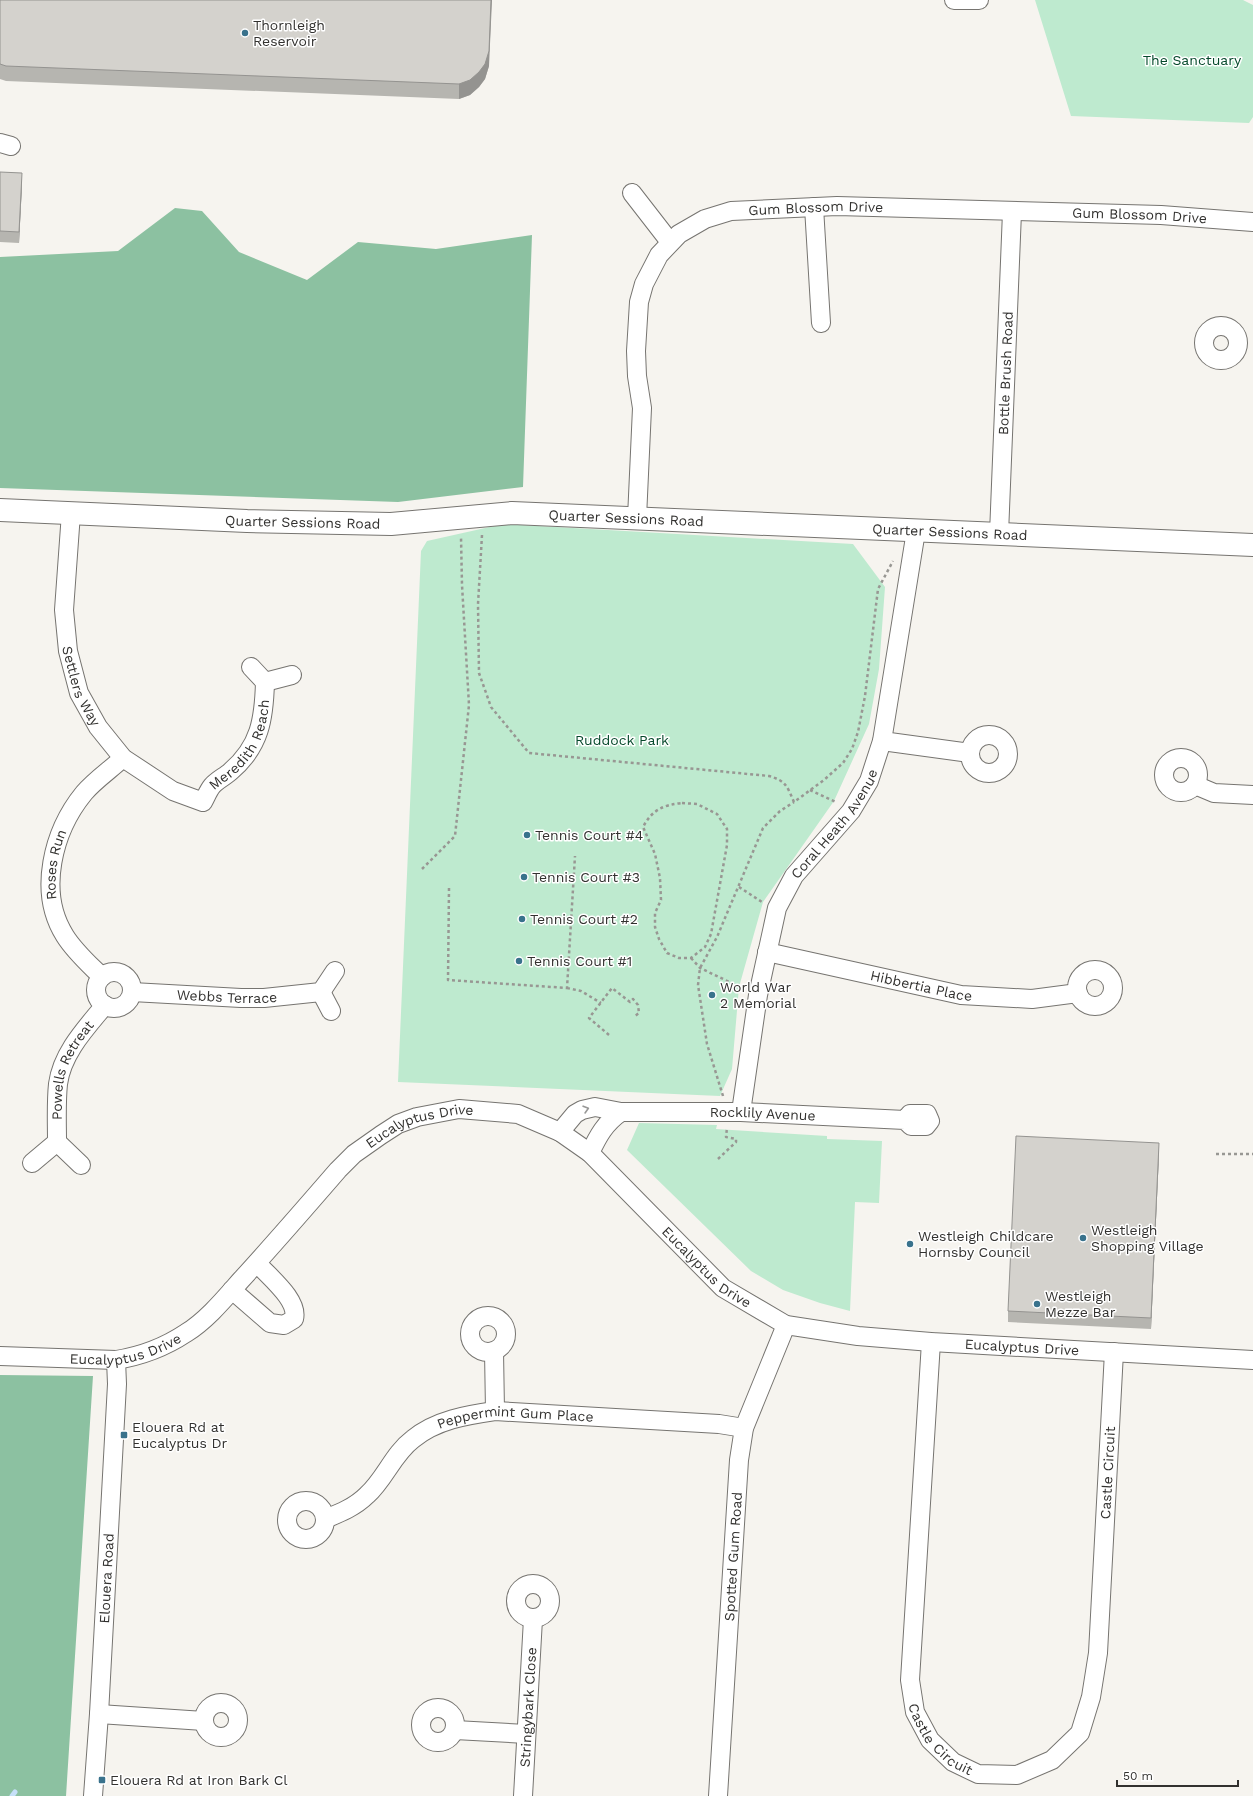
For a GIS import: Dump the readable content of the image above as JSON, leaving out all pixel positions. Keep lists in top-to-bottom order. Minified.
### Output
{"streets":{"main road":["Quarter Sessions Road"],"street":["Gum Blossom Drive","Bottle Brush Road","Settlers Way","Meredith Reach","Coral Heath Avenue","Roses Run","Hibbertia Place","Webbs Terrace","Powells Retreat","Rocklily Avenue","Eucalyptus Drive","Peppermint Gum Place","Castle Circuit","Spotted Gum Road","Elouera Road","Stringybark Close"]},"crossings":[["Gum Blossom Drive","Bottle Brush Road"],["Gum Blossom Drive","Quarter Sessions Road"],["Bottle Brush Road","Quarter Sessions Road"],["Quarter Sessions Road","Settlers Way"],["Quarter Sessions Road","Coral Heath Avenue"],["Settlers Way","Meredith Reach"],["Settlers Way","Roses Run"],["Coral Heath Avenue","Hibbertia Place"],["Coral Heath Avenue","Rocklily Avenue"],["Roses Run","Webbs Terrace"],["Roses Run","Powells Retreat"],["Webbs Terrace","Powells Retreat"],["Rocklily Avenue","Eucalyptus Drive"],["Eucalyptus Drive","Castle Circuit"],["Eucalyptus Drive","Spotted Gum Road"],["Eucalyptus Drive","Elouera Road"],["Peppermint Gum Place","Spotted Gum Road"]],"parks":["The Sanctuary","Ruddock Park"],"places":{"other":["Thornleigh Reservoir","Tennis Court #4","Tennis Court #3","Tennis Court #2","Tennis Court #1","World War 2 Memorial","Westleigh Shopping Village","Westleigh Childcare Hornsby Council","Westleigh Mezze Bar"],"transit":["Elouera Rd at Eucalyptus Dr","Elouera Rd at Iron Bark Cl"]},"scale_bar":"50 m"}
